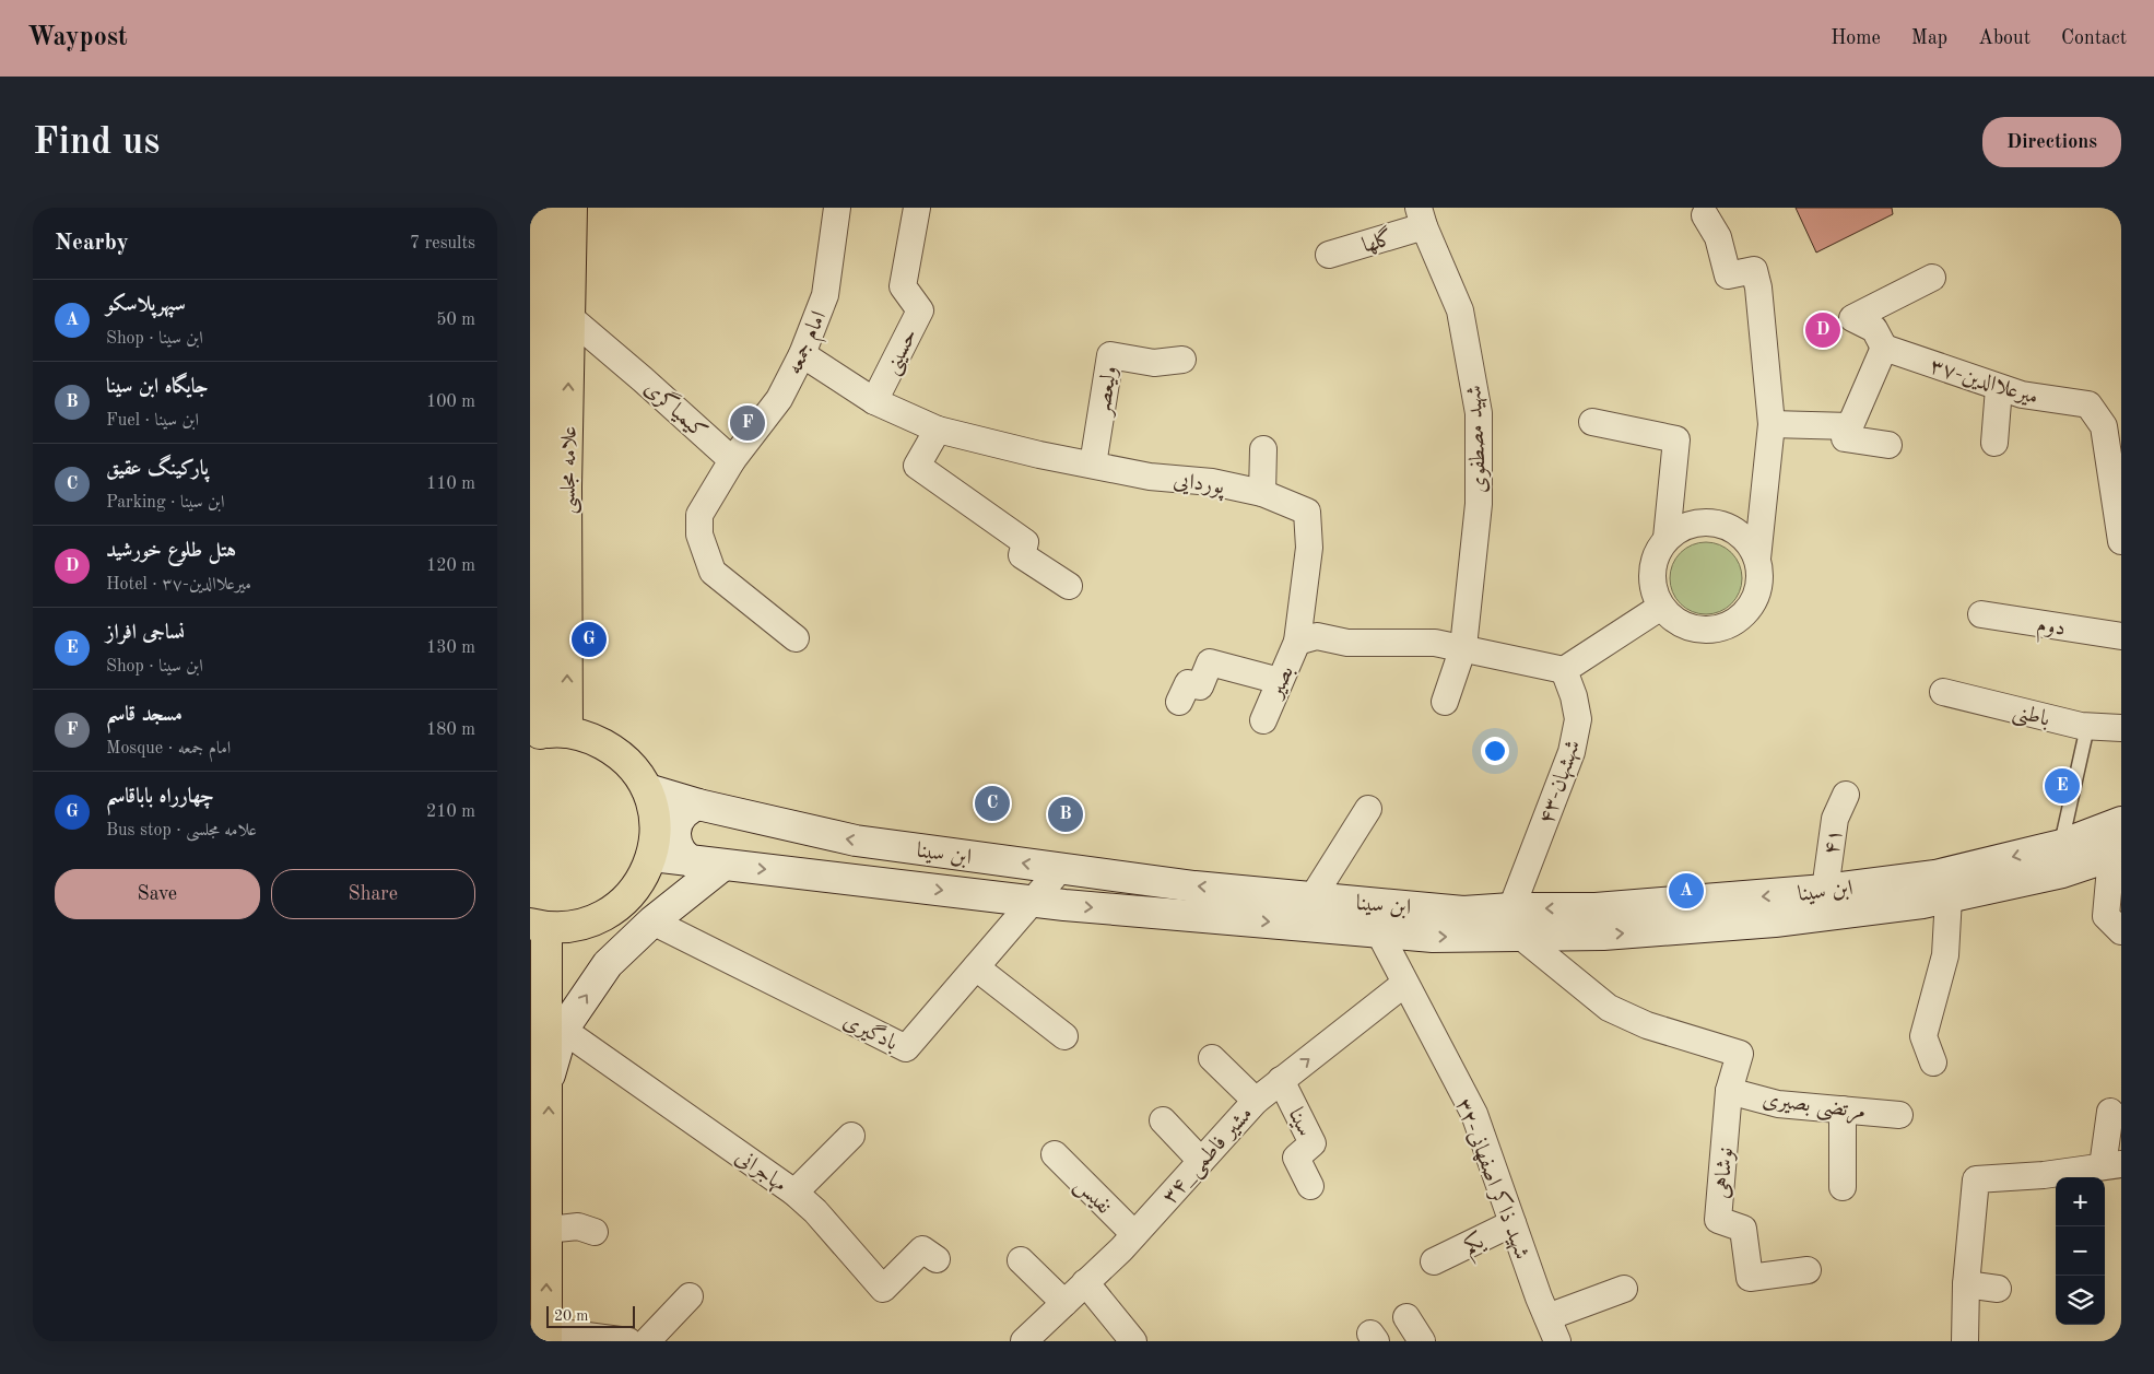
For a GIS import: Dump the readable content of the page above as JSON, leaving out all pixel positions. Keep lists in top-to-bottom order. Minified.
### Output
{"streets":{"main road":["علامه مجلسی","ابن سینا"],"street":["گلها","امام جمعه","حسینی","۳۷-میرعلاالدین","ولیعصر","کیمیاگری","شهید مصطفوی","پوردایی","دوم","بصیر","باطنی","۴۳-شهشهان","۴۱","بادگیری","مرتضی بصیری","سینا","۳۴_مشیر فاطمی","مهاجرانی","نوشاهی","۳۲-شهید ذاکر اصفهانی","نفیس","یکم"]},"crossings":[["گلها","شهید مصطفوی"],["امام جمعه","کیمیاگری"],["امام جمعه","پوردایی"],["حسینی","پوردایی"],["ولیعصر","پوردایی"],["کیمیاگری","علامه مجلسی"],["پوردایی","بصیر"],["۴۳-شهشهان","ابن سینا"],["۴۱","ابن سینا"],["ابن سینا","بادگیری"],["ابن سینا","۳۲-شهید ذاکر اصفهانی"],["مرتضی بصیری","نوشاهی"],["سینا","۳۴_مشیر فاطمی"],["۳۴_مشیر فاطمی","۳۲-شهید ذاکر اصفهانی"],["۳۴_مشیر فاطمی","نفیس"],["۳۲-شهید ذاکر اصفهانی","یکم"]],"scale_bar":"20 m","page":{"header":"Waypost","nav":["Home","Map","About","Contact"],"buttons":["Directions",["Save","Share"]],"title":"Find us","heading":["Nearby","7 results"],"list":[{"mark":"A","name":"سپهرپلاسکو","note":"Shop · ابن سینا","value":"50 m"},{"mark":"B","name":"جایگاه ابن سینا","note":"Fuel · ابن سینا","value":"100 m"},{"mark":"C","name":"پارکینگ عقیق","note":"Parking · ابن سینا","value":"110 m"},{"mark":"D","name":"هتل طلوع خورشید","note":"Hotel · ۳۷-میرعلاالدین","value":"120 m"},{"mark":"E","name":"نساجی افراز","note":"Shop · ابن سینا","value":"130 m"},{"mark":"F","name":"مسجد قاسم","note":"Mosque · امام جمعه","value":"180 m"},{"mark":"G","name":"چهارراه باباقاسم","note":"Bus stop · علامه مجلسی","value":"210 m"}],"pins":["D","F","G","E","C","B","A"],"map_buttons":["+","−"],"scale":"20 m"}}
